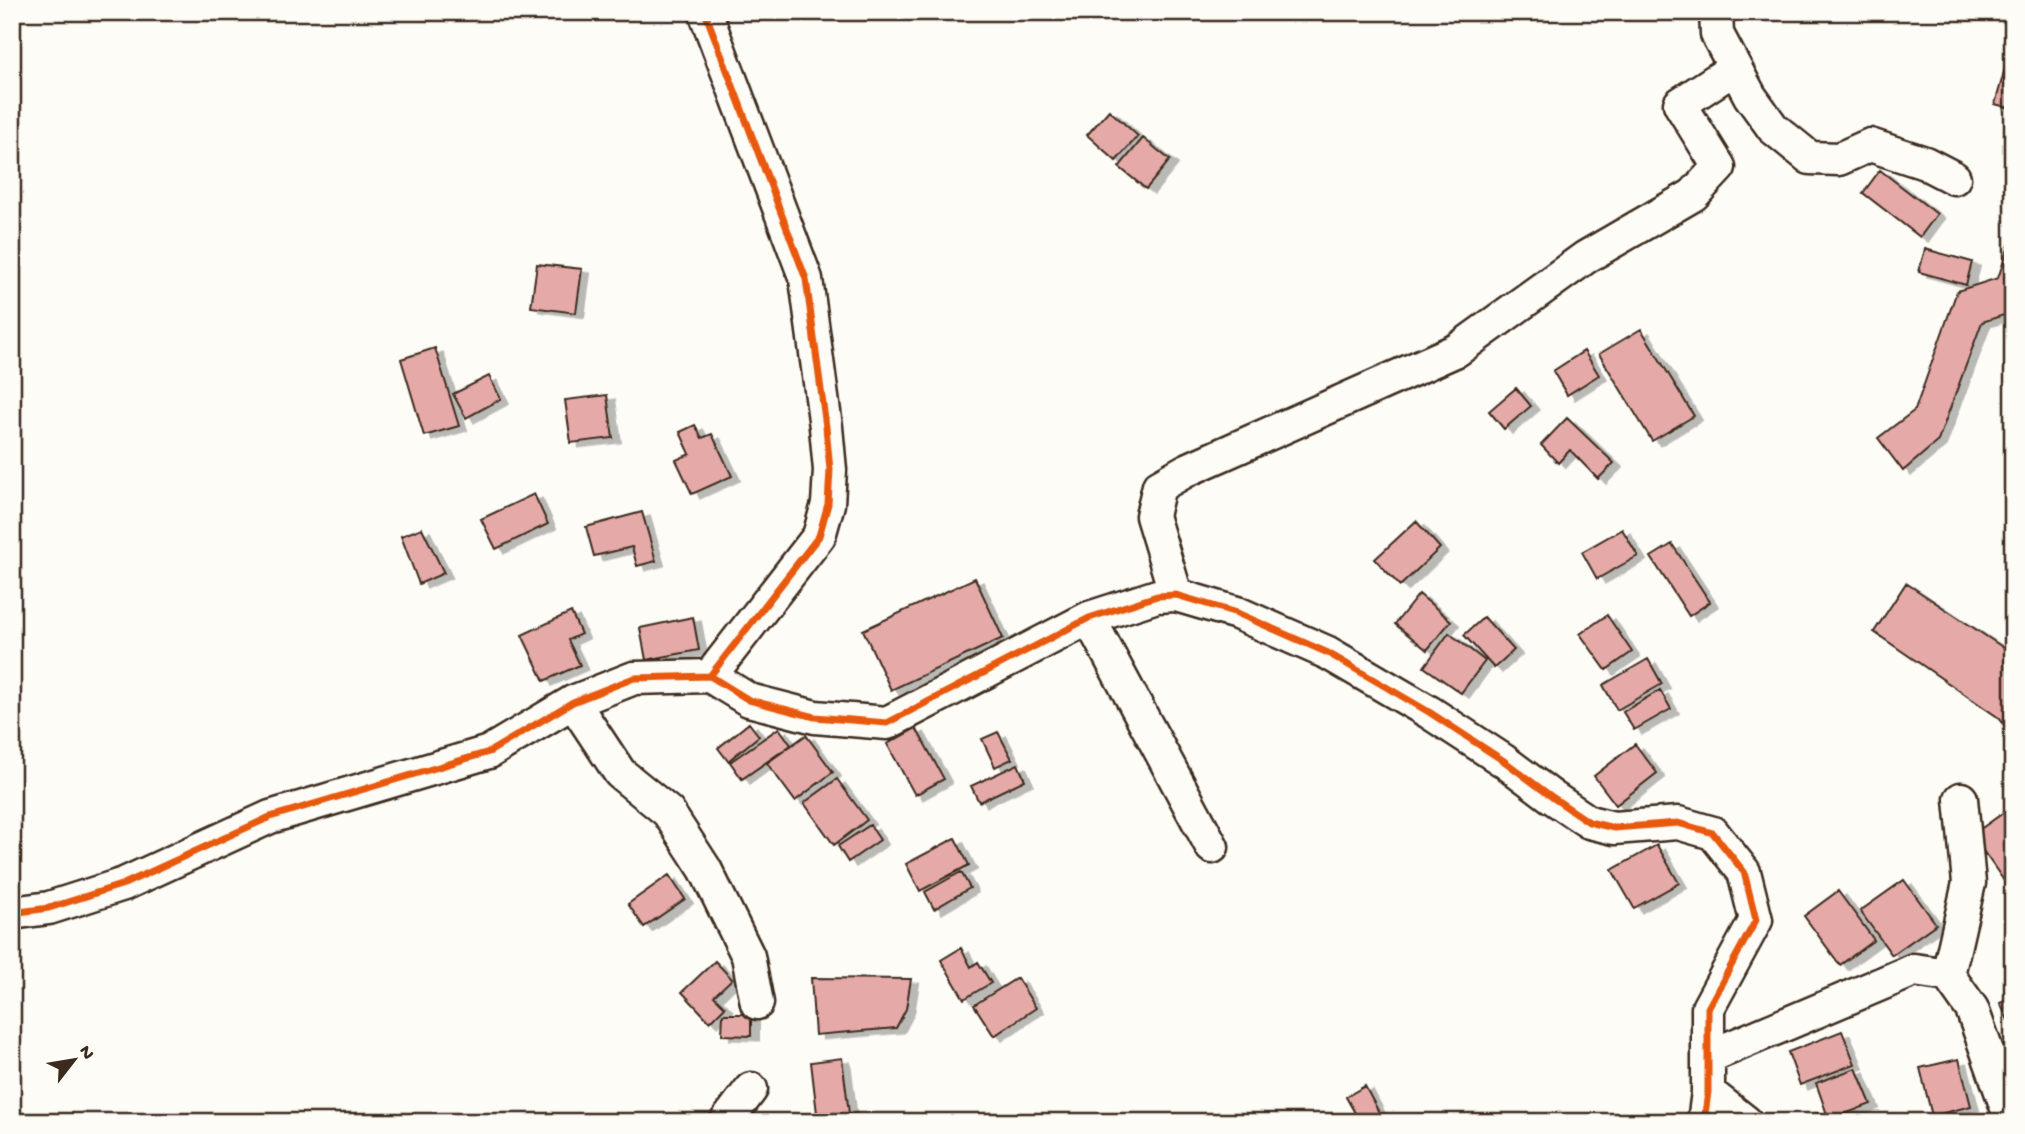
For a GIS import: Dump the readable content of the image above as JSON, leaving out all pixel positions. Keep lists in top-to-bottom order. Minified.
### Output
{"north":"top right"}
